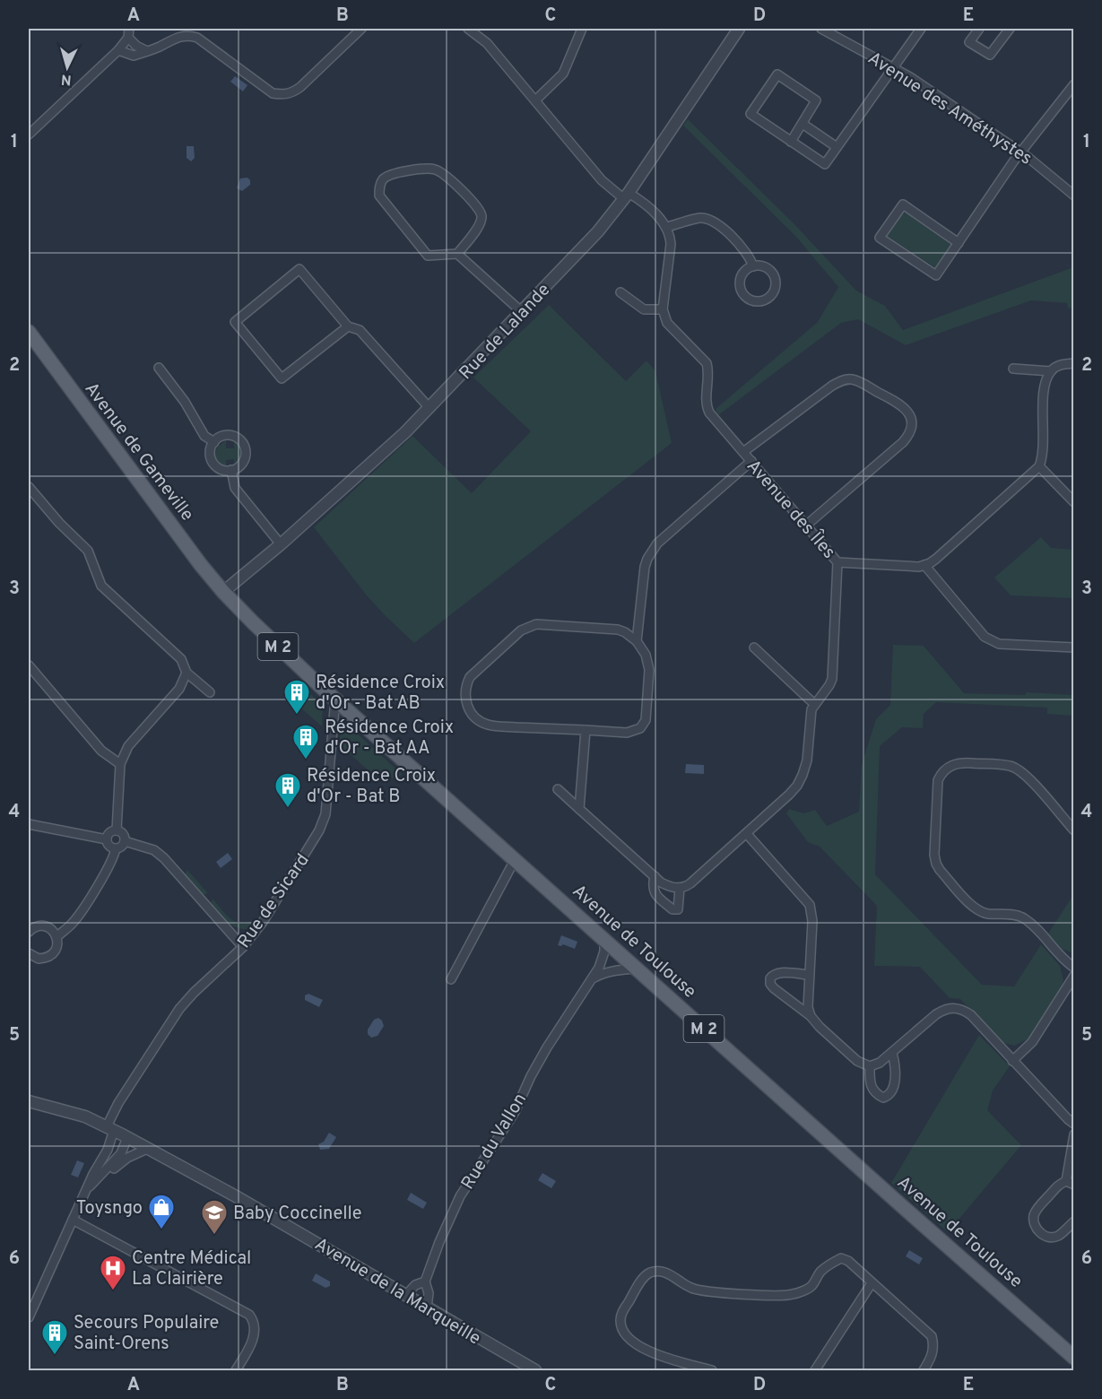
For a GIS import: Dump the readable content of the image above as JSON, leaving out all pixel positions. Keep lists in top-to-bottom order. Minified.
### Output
{"streets":{"main road":["Avenue de Gameville","M 2","Avenue de Toulouse"],"street":["Avenue des Améthystes","Rue de Lalande","Avenue des Îles","Rue de Sicard","Rue du Vallon","Avenue de la Marqueille"]},"crossings":[["Rue de Lalande","Avenue de Gameville"],["Rue de Lalande","Avenue de Toulouse"],["Avenue de Gameville","Avenue de Toulouse"],["Rue de Sicard","Avenue de Toulouse"],["Rue de Sicard","Avenue de la Marqueille"],["Avenue de Toulouse","Rue du Vallon"],["Rue du Vallon","Avenue de la Marqueille"]],"places":{"building":["Résidence Croix d'Or - Bat AB","Résidence Croix d'Or - Bat AA","Résidence Croix d'Or - Bat B","Secours Populaire Saint-Orens"],"shop":["Toysngo"],"school or university":["Baby Coccinelle"],"hospital":["Centre Médical La Clairière"]},"north":"bottom","grid":{"columns":["A","B","C","D","E"],"rows":["1","2","3","4","5","6"]}}
